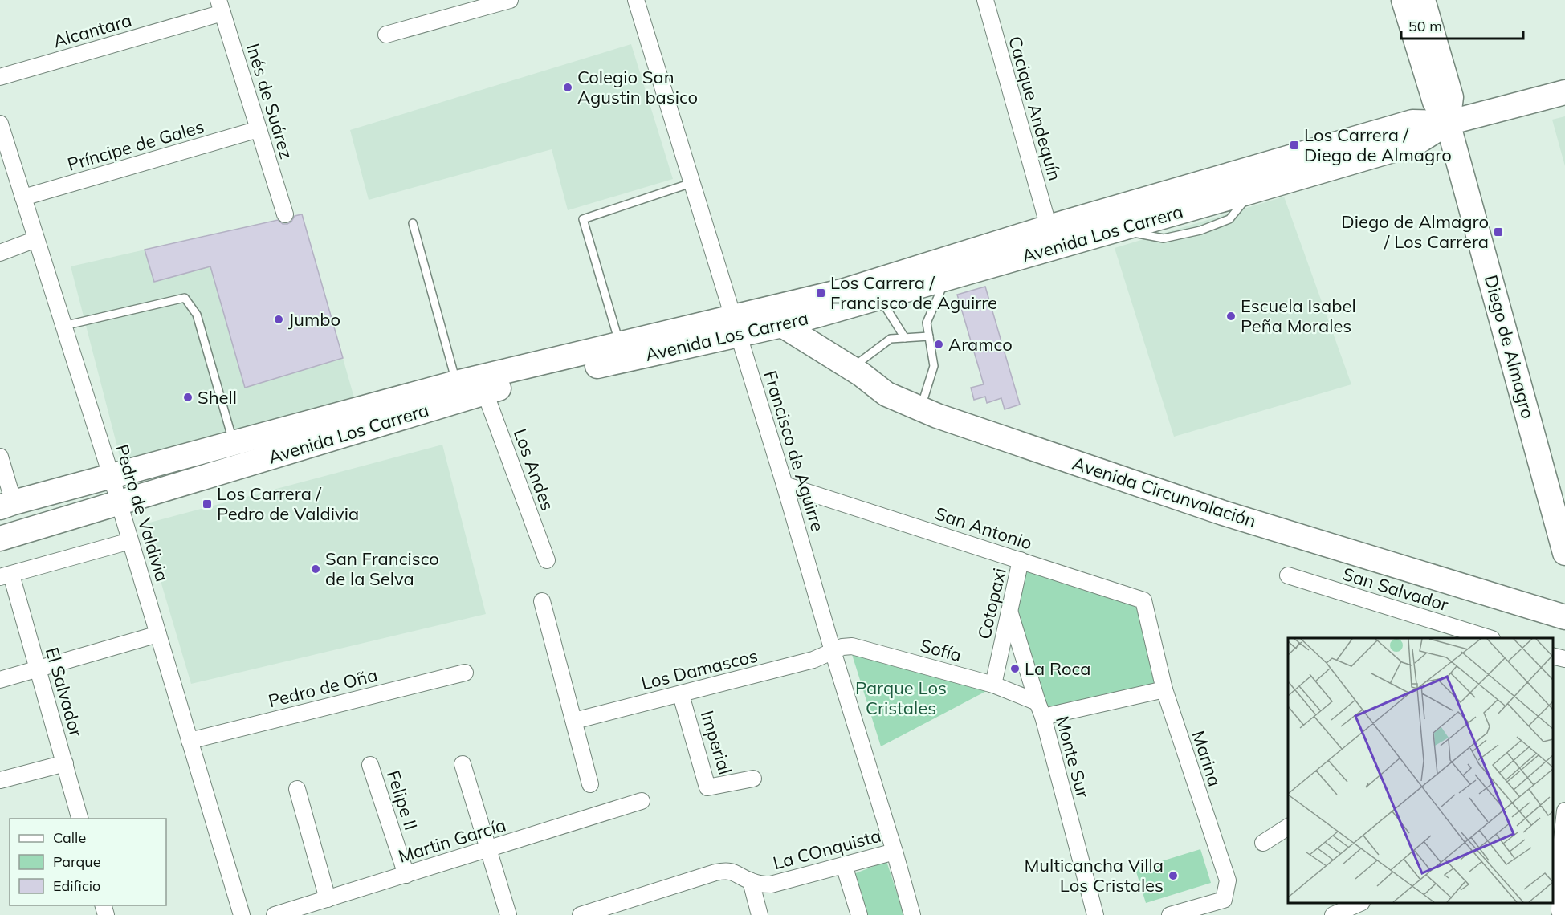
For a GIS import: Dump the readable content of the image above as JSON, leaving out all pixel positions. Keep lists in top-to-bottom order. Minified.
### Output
{"streets":{"main road":["Avenida Los Carrera","Diego de Almagro","Avenida Circunvalación"],"street":["Alcantara","Inés de Suárez","Cacique Andequín","Príncipe de Gales","Francisco de Aguirre","Los Andes","Pedro de Valdivia","San Antonio","San Salvador","Cotopaxi","Sofía","Los Damascos","Pedro de Oña","El Salvador","Imperial","Monte Sur","Marina","Felipe II","Martin García","La COnquista"]},"crossings":[["Alcantara","Inés de Suárez"],["Inés de Suárez","Príncipe de Gales"],["Cacique Andequín","Avenida Los Carrera"],["Príncipe de Gales","Pedro de Valdivia"],["Avenida Los Carrera","Diego de Almagro"],["Avenida Los Carrera","Francisco de Aguirre"],["Avenida Los Carrera","Los Andes"],["Avenida Los Carrera","Avenida Circunvalación"],["Avenida Los Carrera","Pedro de Valdivia"],["Francisco de Aguirre","San Antonio"],["Francisco de Aguirre","Sofía"],["Francisco de Aguirre","Los Damascos"],["Francisco de Aguirre","La COnquista"],["Pedro de Valdivia","Pedro de Oña"],["San Antonio","Cotopaxi"],["San Antonio","Marina"],["Cotopaxi","Sofía"],["Cotopaxi","Monte Sur"],["Sofía","Los Damascos"],["Sofía","Monte Sur"],["Los Damascos","Imperial"],["Felipe II","Martin García"]],"parks":["Parque Los Cristales"],"places":{"other":["Colegio San Agustin basico","Escuela Isabel Peña Morales","Jumbo","Aramco","Shell","San Francisco de la Selva","La Roca","Multicancha Villa Los Cristales"],"transit":["Los Carrera / Diego de Almagro","Diego de Almagro / Los Carrera","Los Carrera / Francisco de Aguirre","Los Carrera / Pedro de Valdivia"]},"legend":["Calle","Parque","Edificio"],"scale_bar":"50 m"}
